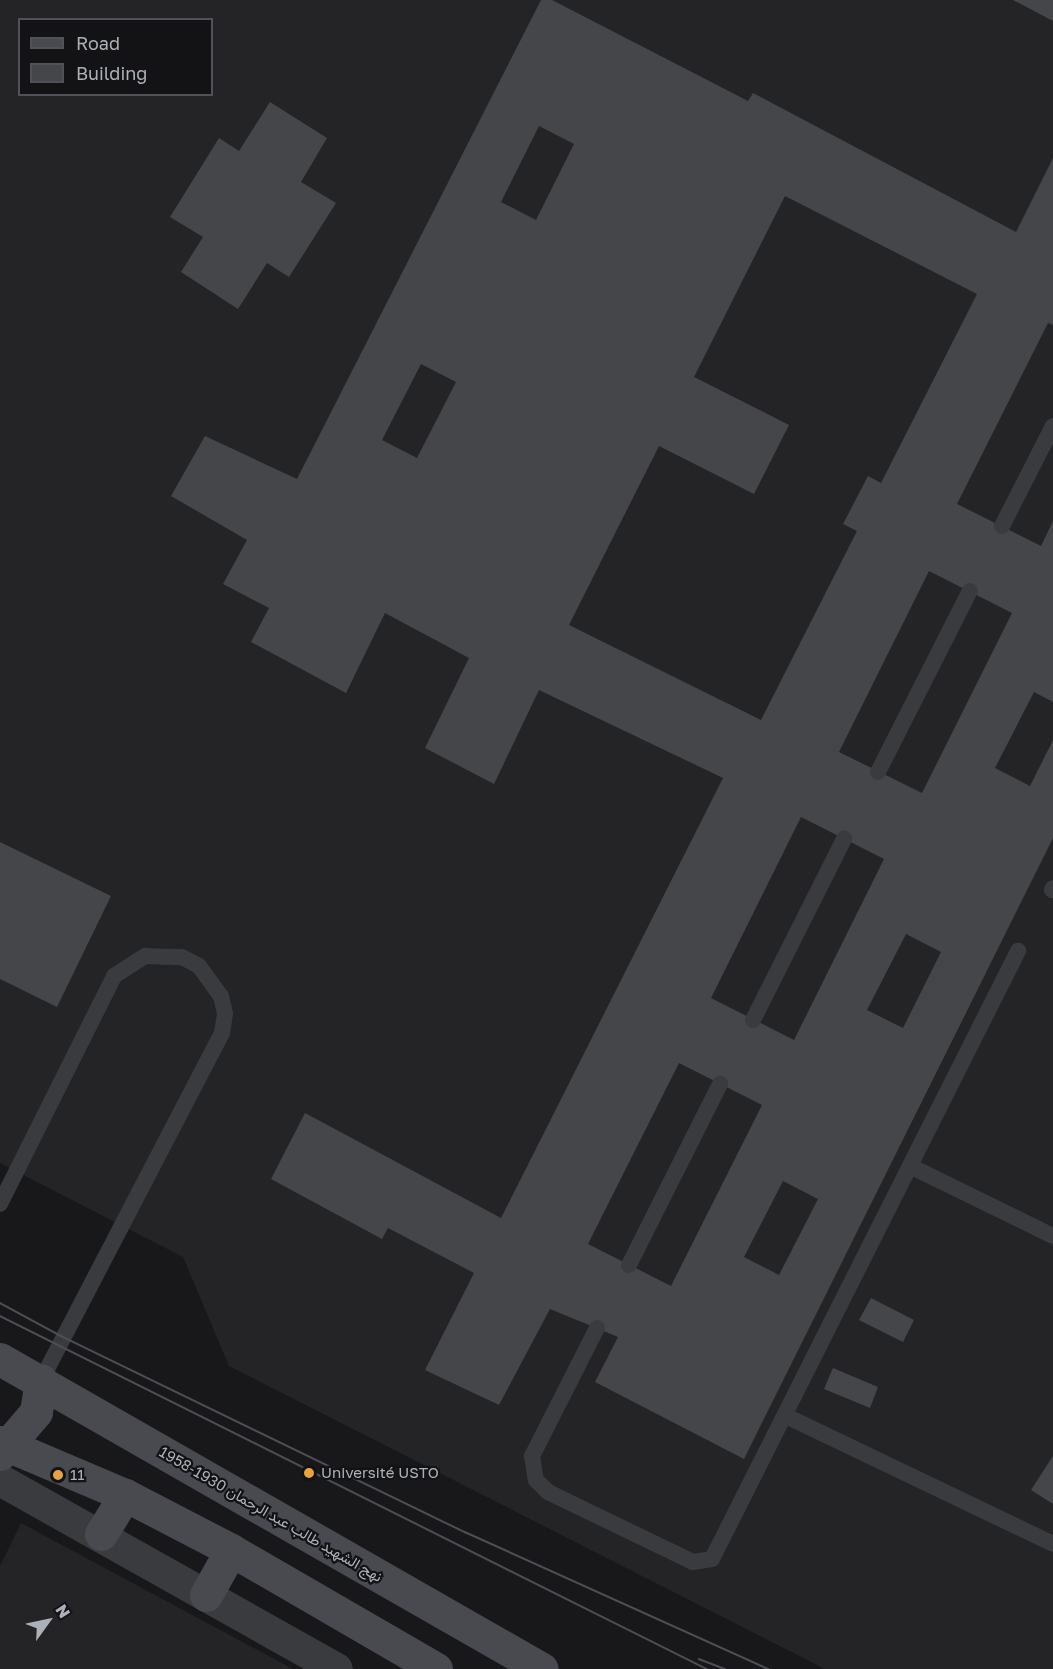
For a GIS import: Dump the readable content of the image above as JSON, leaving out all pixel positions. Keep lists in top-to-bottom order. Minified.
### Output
{"streets":{"main road":["نهج الشهيد طالب عبد الرحمان 1930-1958"]},"places":["Université USTO","11"],"legend":["Road","Building"],"north":"top right"}
